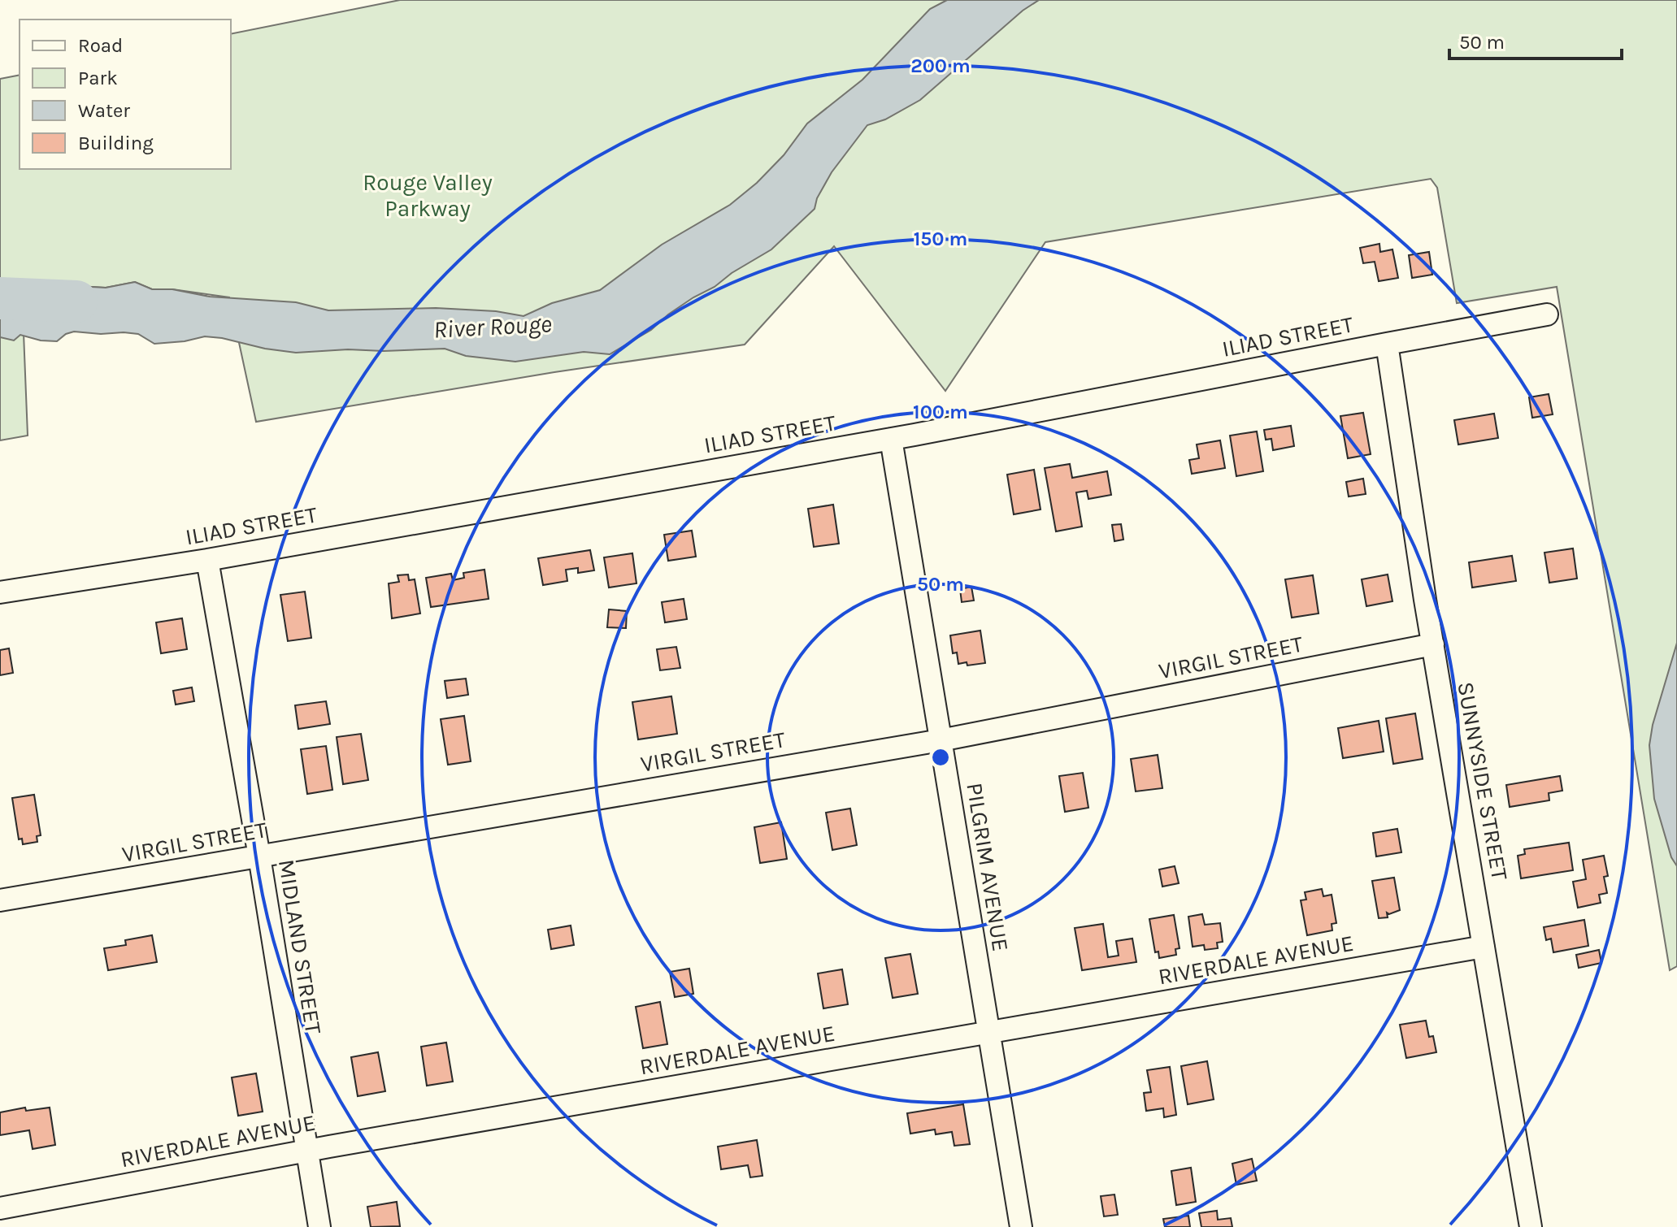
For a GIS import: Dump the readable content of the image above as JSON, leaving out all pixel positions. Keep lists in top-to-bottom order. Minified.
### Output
{"streets":{"street":["ILIAD STREET","VIRGIL STREET","SUNNYSIDE STREET","PILGRIM AVENUE","MIDLAND STREET","RIVERDALE AVENUE"]},"crossings":[["ILIAD STREET","SUNNYSIDE STREET"],["ILIAD STREET","PILGRIM AVENUE"],["ILIAD STREET","MIDLAND STREET"],["VIRGIL STREET","SUNNYSIDE STREET"],["VIRGIL STREET","PILGRIM AVENUE"],["VIRGIL STREET","MIDLAND STREET"],["SUNNYSIDE STREET","RIVERDALE AVENUE"],["PILGRIM AVENUE","RIVERDALE AVENUE"],["MIDLAND STREET","RIVERDALE AVENUE"]],"water":["River Rouge"],"parks":["Rouge Valley Parkway"],"legend":["Road","Park","Water","Building"],"scale_bar":"50 m","rings":["200 m","150 m","100 m","50 m"]}
